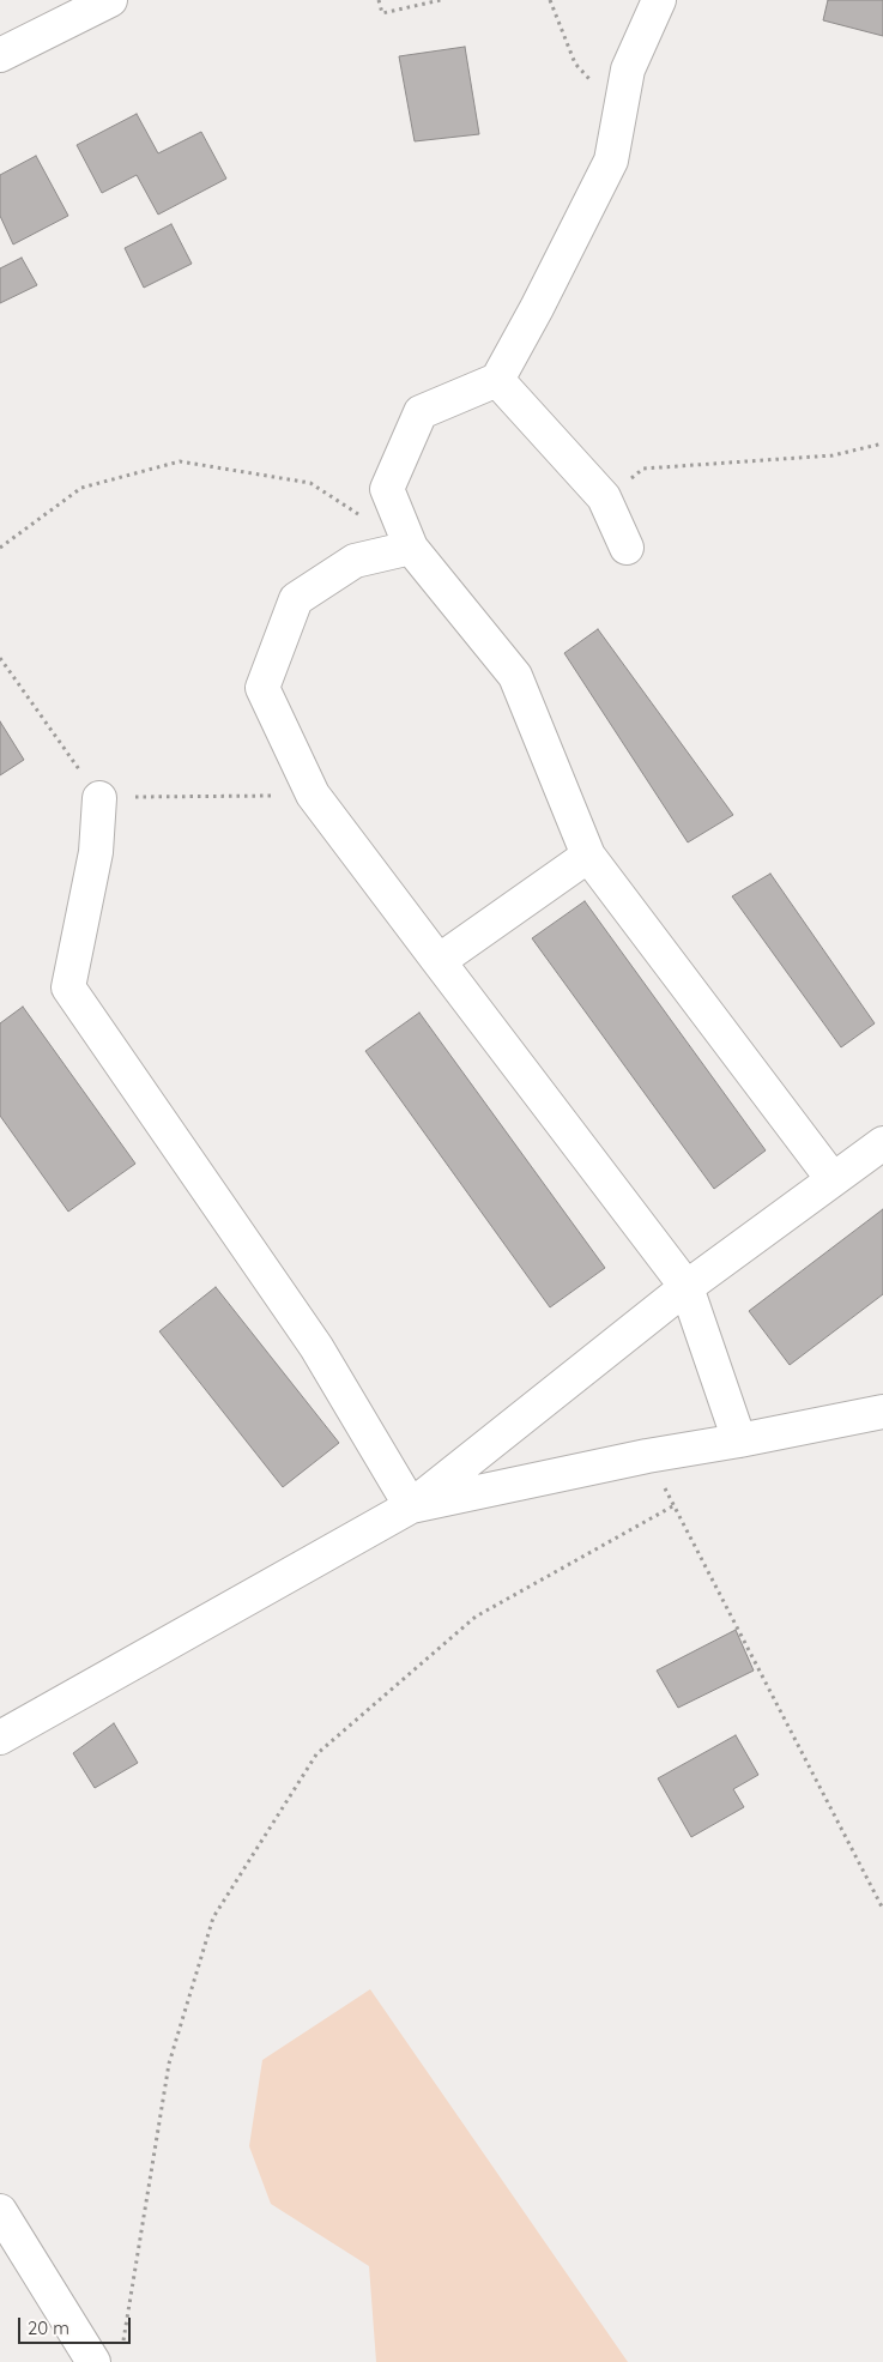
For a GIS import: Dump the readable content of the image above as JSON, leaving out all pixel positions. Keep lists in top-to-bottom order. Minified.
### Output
{"scale_bar":"20 m"}
